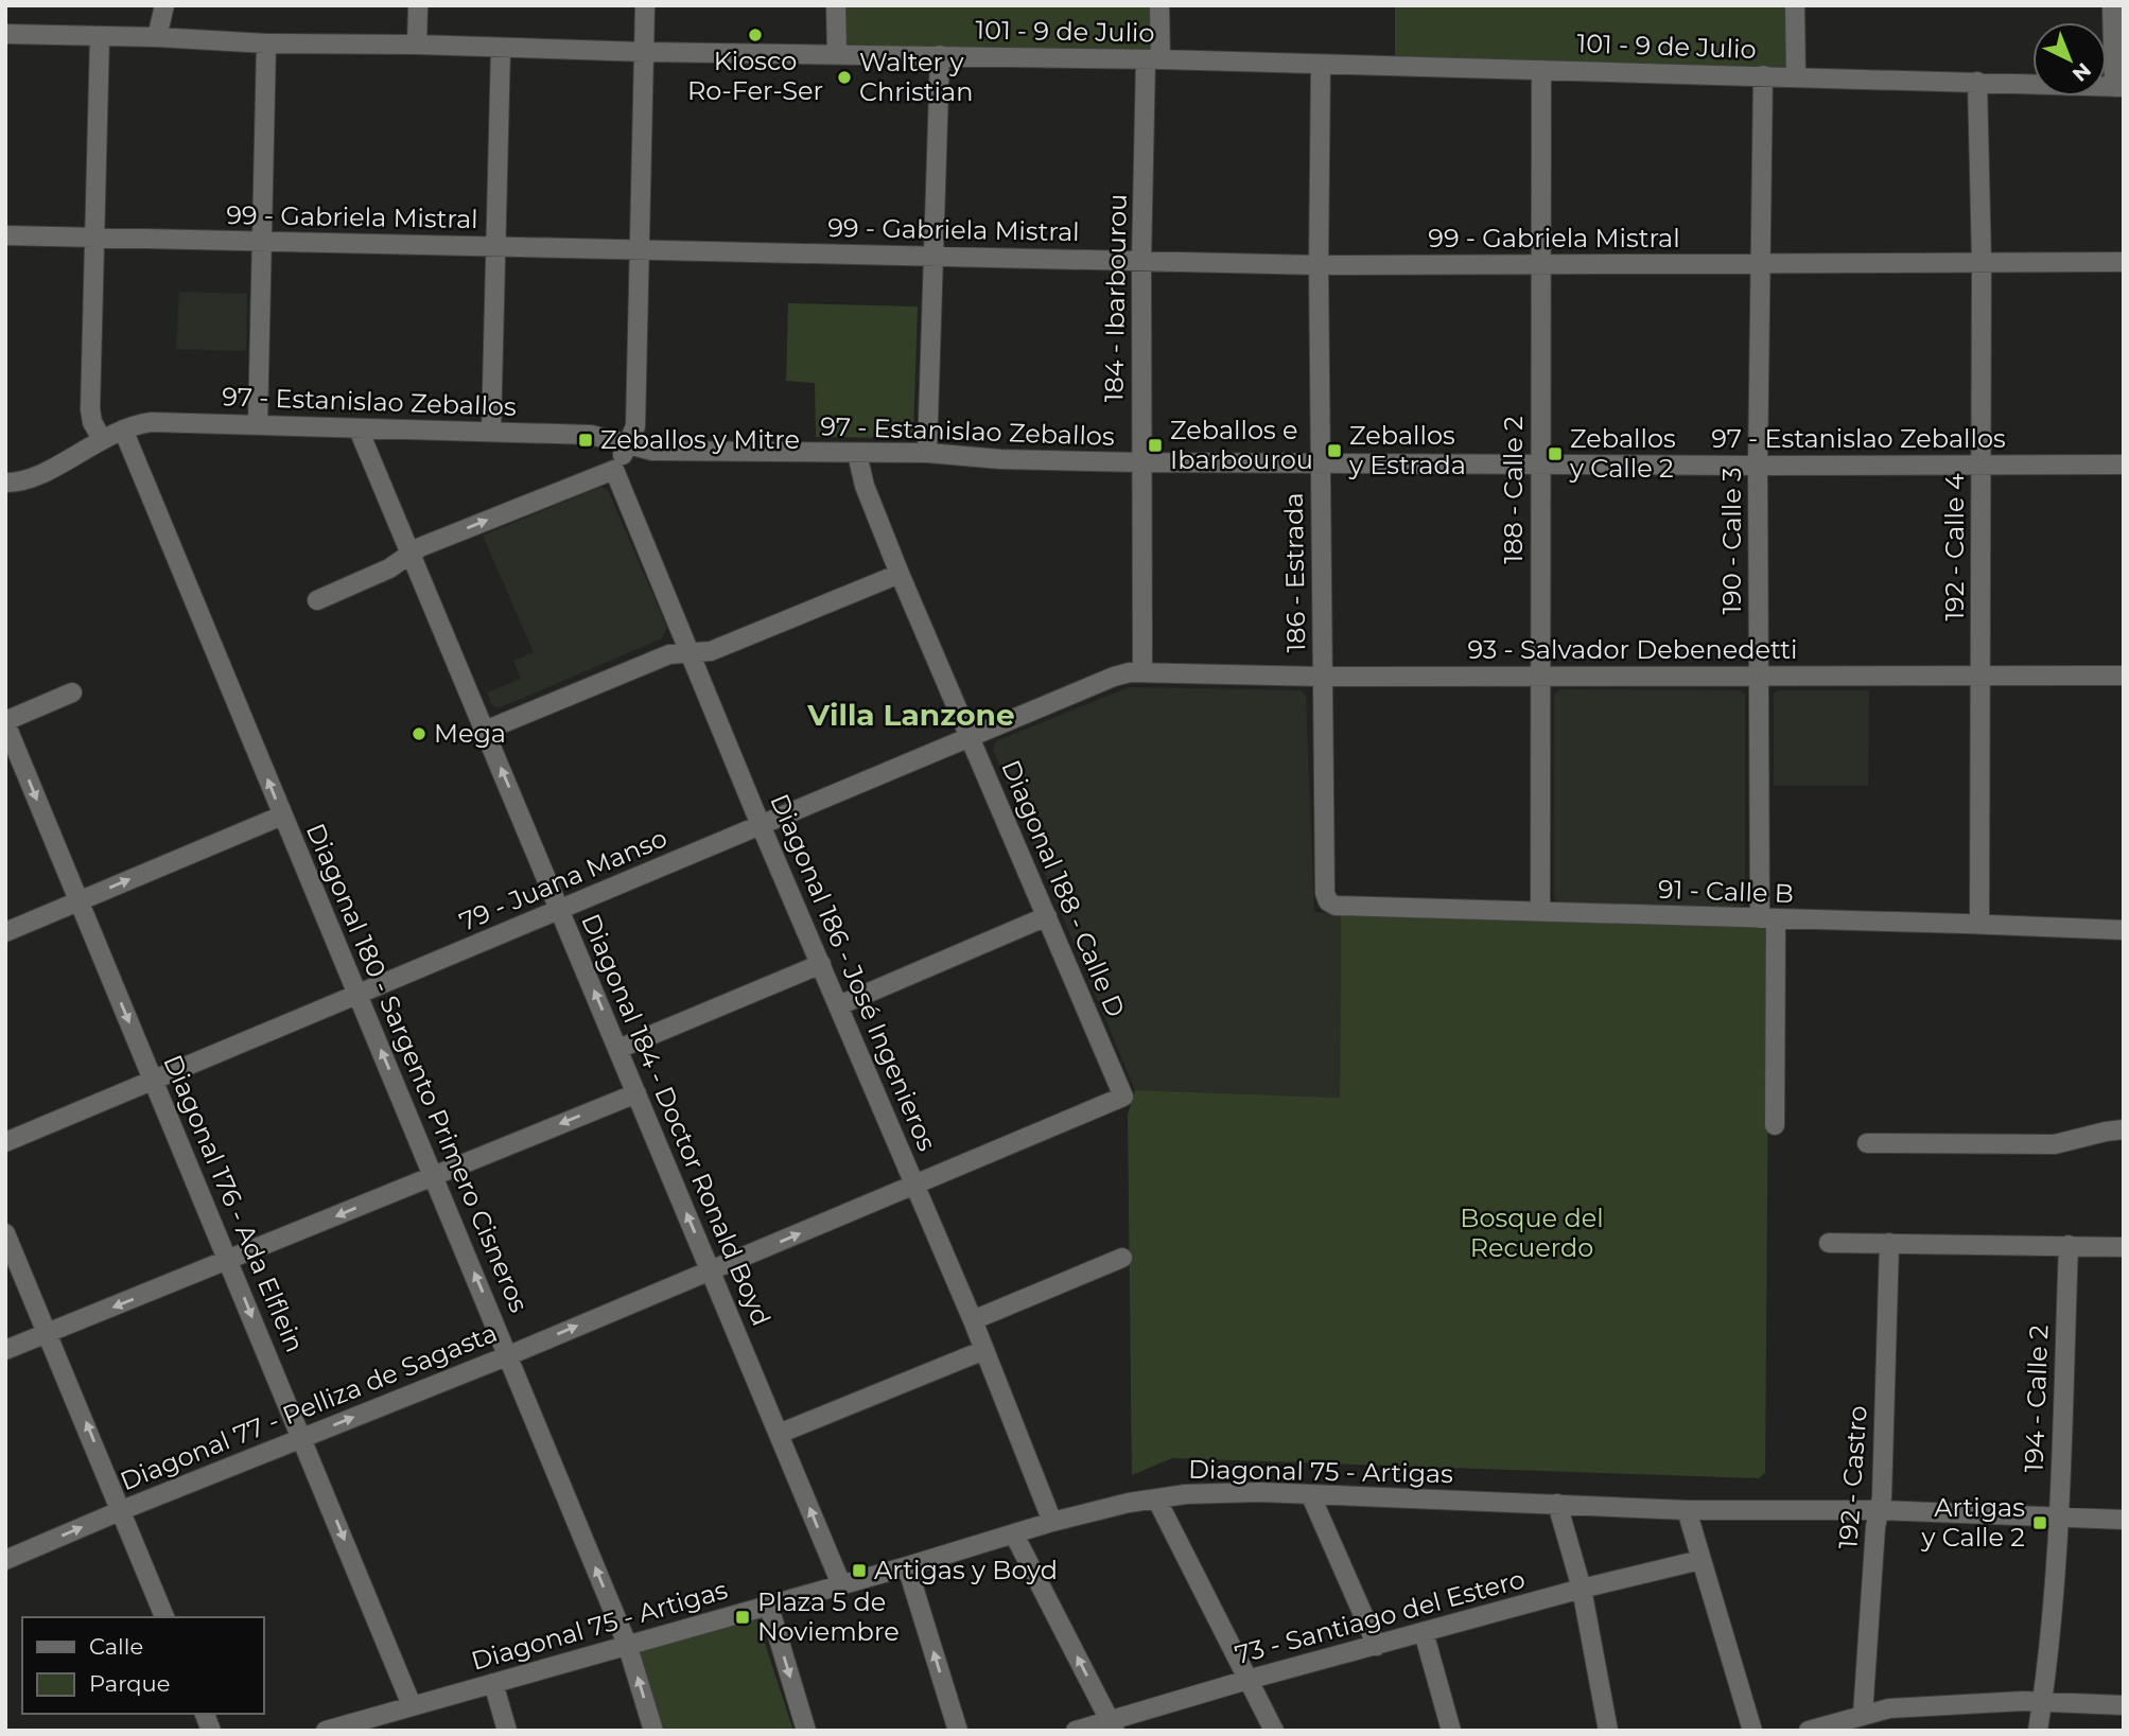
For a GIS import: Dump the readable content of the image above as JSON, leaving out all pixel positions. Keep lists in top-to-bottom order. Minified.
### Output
{"streets":{"street":["101 - 9 de Julio","99 - Gabriela Mistral","184 - Ibarbourou","97 - Estanislao Zeballos","188 - Calle 2","190 - Calle 3","192 - Calle 4","186 - Estrada","93 - Salvador Debenedetti","79 - Juana Manso","Diagonal 188 - Calle D","91 - Calle B","Diagonal 186 - José Ingenieros","Diagonal 180 - Sargento Primero Cisneros","Diagonal 184 - Doctor Ronald Boyd","Diagonal 176 - Ada Elflein","194 - Calle 2","Diagonal 77 - Pelliza de Sagasta","Diagonal 75 - Artigas","192 - Castro","73 - Santiago del Estero"]},"crossings":[["101 - 9 de Julio","184 - Ibarbourou"],["101 - 9 de Julio","188 - Calle 2"],["101 - 9 de Julio","190 - Calle 3"],["101 - 9 de Julio","192 - Calle 4"],["101 - 9 de Julio","186 - Estrada"],["99 - Gabriela Mistral","184 - Ibarbourou"],["99 - Gabriela Mistral","188 - Calle 2"],["99 - Gabriela Mistral","190 - Calle 3"],["99 - Gabriela Mistral","192 - Calle 4"],["99 - Gabriela Mistral","186 - Estrada"],["184 - Ibarbourou","97 - Estanislao Zeballos"],["184 - Ibarbourou","93 - Salvador Debenedetti"],["184 - Ibarbourou","79 - Juana Manso"],["97 - Estanislao Zeballos","188 - Calle 2"],["97 - Estanislao Zeballos","190 - Calle 3"],["97 - Estanislao Zeballos","192 - Calle 4"],["97 - Estanislao Zeballos","186 - Estrada"],["97 - Estanislao Zeballos","Diagonal 188 - Calle D"],["97 - Estanislao Zeballos","Diagonal 180 - Sargento Primero Cisneros"],["97 - Estanislao Zeballos","Diagonal 184 - Doctor Ronald Boyd"],["188 - Calle 2","93 - Salvador Debenedetti"],["188 - Calle 2","91 - Calle B"],["190 - Calle 3","93 - Salvador Debenedetti"],["190 - Calle 3","91 - Calle B"],["192 - Calle 4","93 - Salvador Debenedetti"],["192 - Calle 4","91 - Calle B"],["186 - Estrada","93 - Salvador Debenedetti"],["186 - Estrada","91 - Calle B"],["93 - Salvador Debenedetti","79 - Juana Manso"],["79 - Juana Manso","Diagonal 188 - Calle D"],["79 - Juana Manso","Diagonal 186 - José Ingenieros"],["79 - Juana Manso","Diagonal 180 - Sargento Primero Cisneros"],["79 - Juana Manso","Diagonal 184 - Doctor Ronald Boyd"],["79 - Juana Manso","Diagonal 176 - Ada Elflein"],["Diagonal 188 - Calle D","Diagonal 77 - Pelliza de Sagasta"],["Diagonal 186 - José Ingenieros","Diagonal 77 - Pelliza de Sagasta"],["Diagonal 186 - José Ingenieros","Diagonal 75 - Artigas"],["Diagonal 180 - Sargento Primero Cisneros","Diagonal 77 - Pelliza de Sagasta"],["Diagonal 180 - Sargento Primero Cisneros","Diagonal 75 - Artigas"],["Diagonal 184 - Doctor Ronald Boyd","Diagonal 77 - Pelliza de Sagasta"],["Diagonal 184 - Doctor Ronald Boyd","Diagonal 75 - Artigas"],["Diagonal 176 - Ada Elflein","Diagonal 77 - Pelliza de Sagasta"],["Diagonal 176 - Ada Elflein","Diagonal 75 - Artigas"],["194 - Calle 2","Diagonal 75 - Artigas"],["Diagonal 75 - Artigas","192 - Castro"]],"one_way":["Diagonal 180 - Sargento Primero Cisneros","Diagonal 184 - Doctor Ronald Boyd","Diagonal 176 - Ada Elflein","Diagonal 77 - Pelliza de Sagasta"],"districts":["Villa Lanzone"],"parks":["Bosque del Recuerdo"],"places":{"other":["Kiosco Ro-Fer-Ser","Walter y Christian","Mega"],"transit":["Zeballos y Mitre","Zeballos e Ibarbourou","Zeballos y Estrada","Zeballos y Calle 2","Artigas y Calle 2","Artigas y Boyd","Plaza 5 de Noviembre"]},"legend":["Calle","Parque"],"north":"bottom right"}
